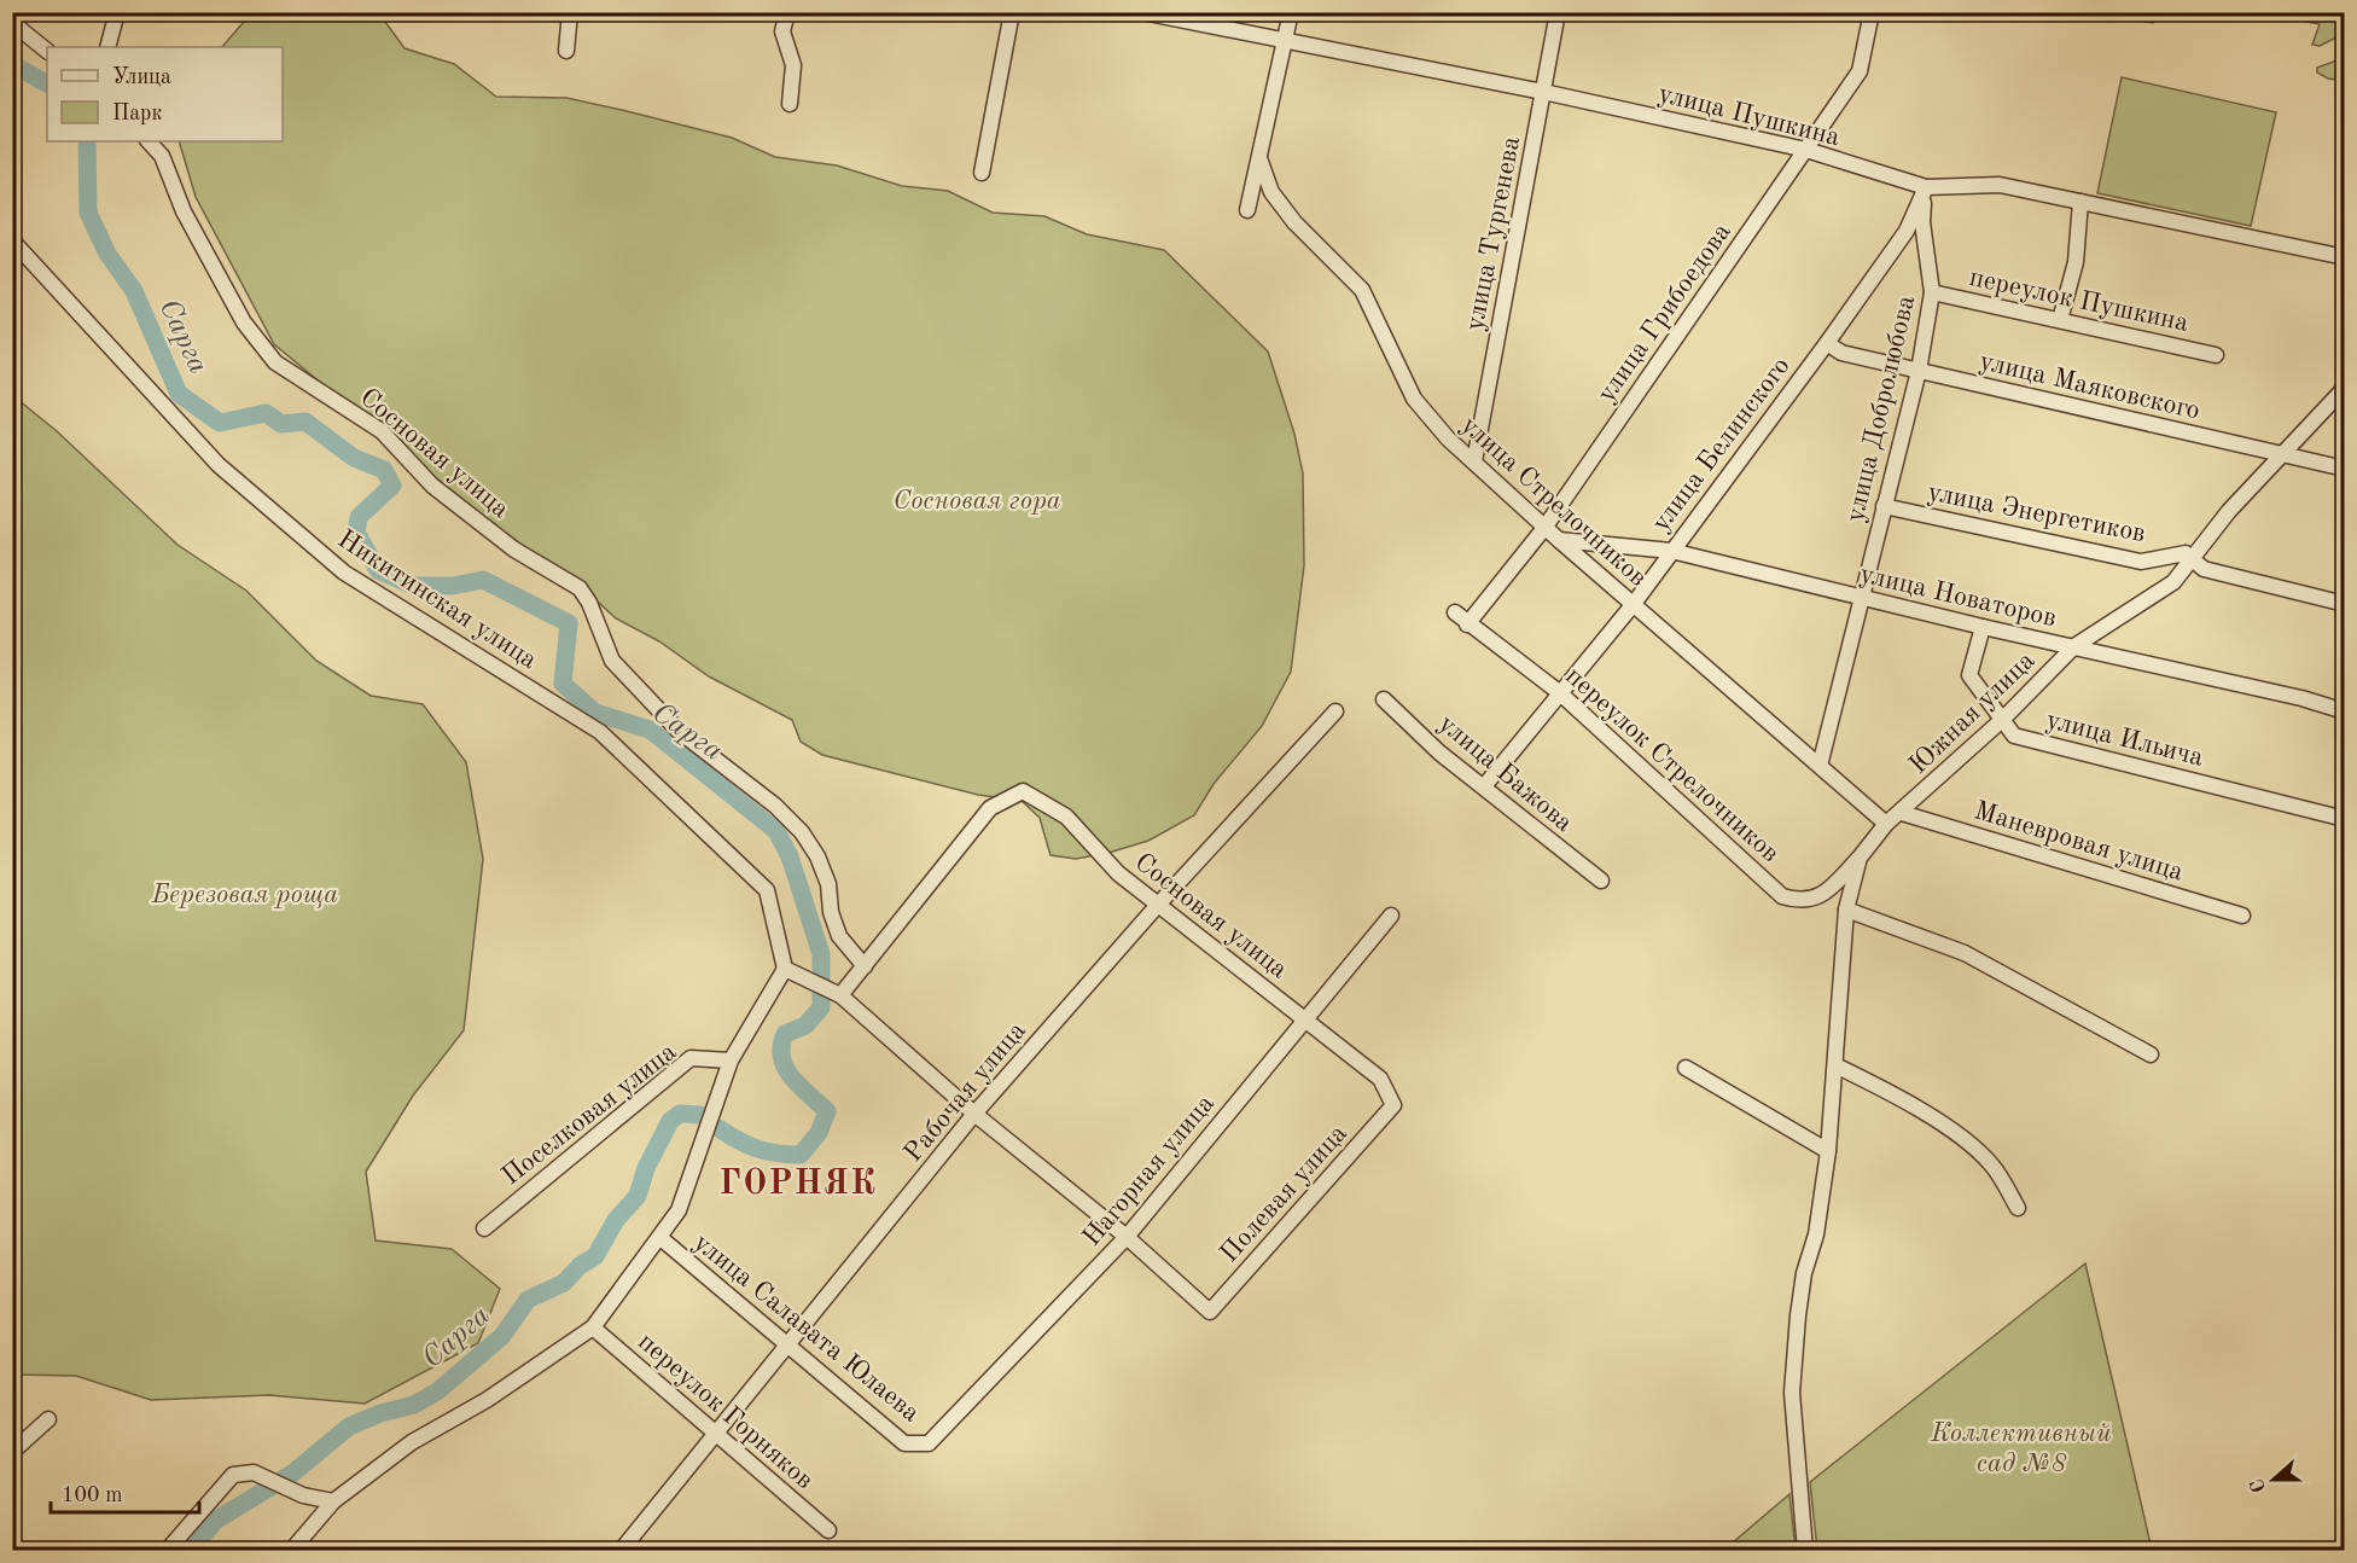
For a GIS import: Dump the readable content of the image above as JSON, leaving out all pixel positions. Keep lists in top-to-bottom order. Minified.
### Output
{"streets":{"street":["улица Пушкина","улица Тургенева","переулок Пушкина","улица Грибоедова","улица Маяковского","улица Добролюбова","улица Белинского","Сосновая улица","улица Стрелочников","улица Энергетиков","улица Новаторов","Никитинская улица","Южная улица","улица Ильича","переулок Стрелочников","улица Бажова","Маневровая улица","Рабочая улица","Поселковая улица","Нагорная улица","Полевая улица","улица Салавата Юлаева","переулок Горняков"]},"crossings":[["улица Пушкина","улица Тургенева"],["улица Пушкина","улица Грибоедова"],["улица Пушкина","улица Добролюбова"],["улица Пушкина","улица Белинского"],["улица Тургенева","улица Стрелочников"],["переулок Пушкина","улица Добролюбова"],["улица Грибоедова","улица Стрелочников"],["улица Грибоедова","переулок Стрелочников"],["улица Маяковского","улица Добролюбова"],["улица Маяковского","улица Белинского"],["улица Маяковского","Южная улица"],["улица Добролюбова","улица Белинского"],["улица Добролюбова","улица Стрелочников"],["улица Добролюбова","улица Энергетиков"],["улица Добролюбова","улица Новаторов"],["улица Белинского","улица Стрелочников"],["улица Белинского","улица Новаторов"],["улица Белинского","переулок Стрелочников"],["улица Белинского","улица Бажова"],["Сосновая улица","Рабочая улица"],["Сосновая улица","Нагорная улица"],["Сосновая улица","Полевая улица"],["улица Стрелочников","улица Новаторов"],["улица Стрелочников","Южная улица"],["улица Энергетиков","Южная улица"],["улица Новаторов","Южная улица"],["улица Новаторов","улица Ильича"],["Южная улица","улица Ильича"],["Южная улица","переулок Стрелочников"],["Южная улица","Маневровая улица"],["Рабочая улица","улица Салавата Юлаева"],["Рабочая улица","переулок Горняков"],["Нагорная улица","Полевая улица"],["Нагорная улица","улица Салавата Юлаева"]],"districts":["ГОРНЯК"],"water":["Сарга"],"parks":["Сосновая гора","Березовая роща","Коллективный сад №8"],"legend":["Улица","Парк"],"scale_bar":"100 m","north":"left"}
